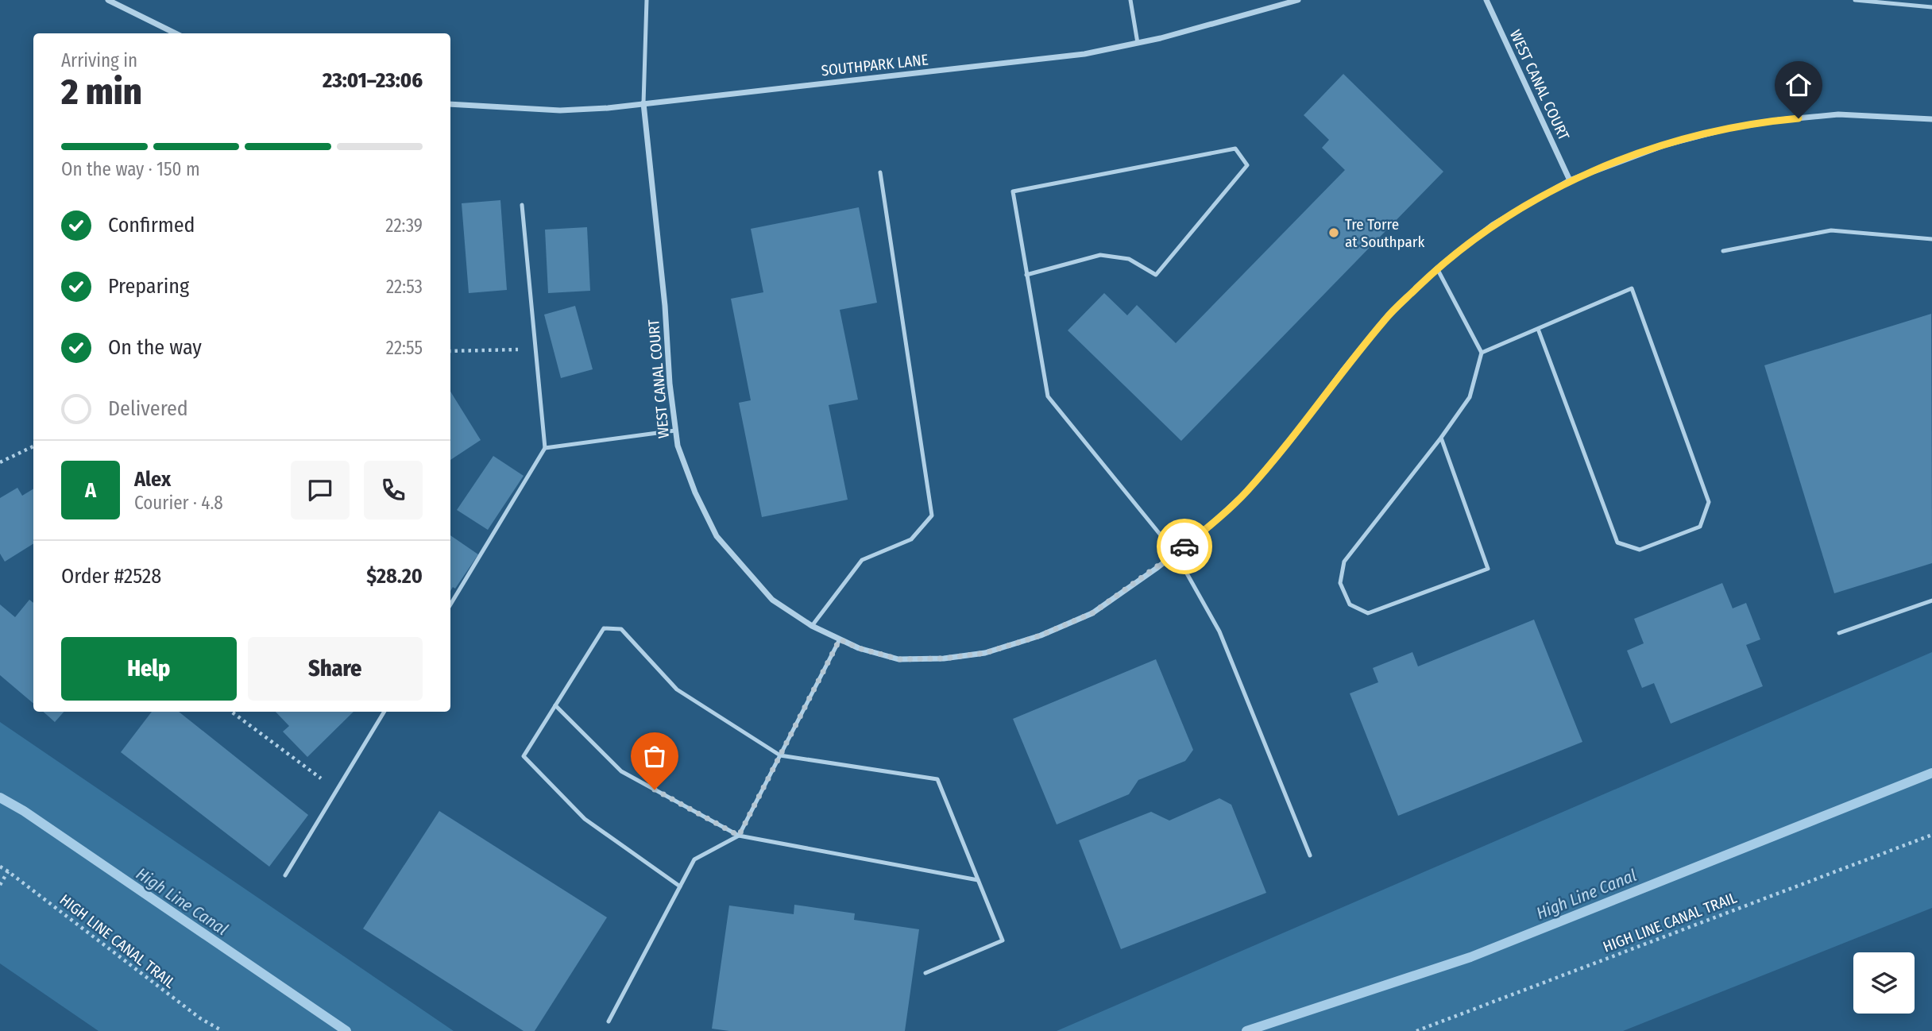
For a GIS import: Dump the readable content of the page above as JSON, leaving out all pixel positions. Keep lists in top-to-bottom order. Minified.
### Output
{"streets":{"street":["SOUTHPARK LANE","WEST CANAL COURT"],"path":["HIGH LINE CANAL TRAIL"]},"crossings":[["SOUTHPARK LANE","WEST CANAL COURT"]],"water":["High Line Canal"],"places":["Tre Torre at Southpark"],"page":{"heading":["2 min","Arriving in","23:01–23:06"],"panel":["Alex","Courier · 4.8","Order #2528","$28.20"],"bar":"On the way · 150 m","list":[["Confirmed","22:39"],["Preparing","22:53"],["On the way","22:55"],"Delivered"],"round":"A","buttons":["Help","Share"]}}
